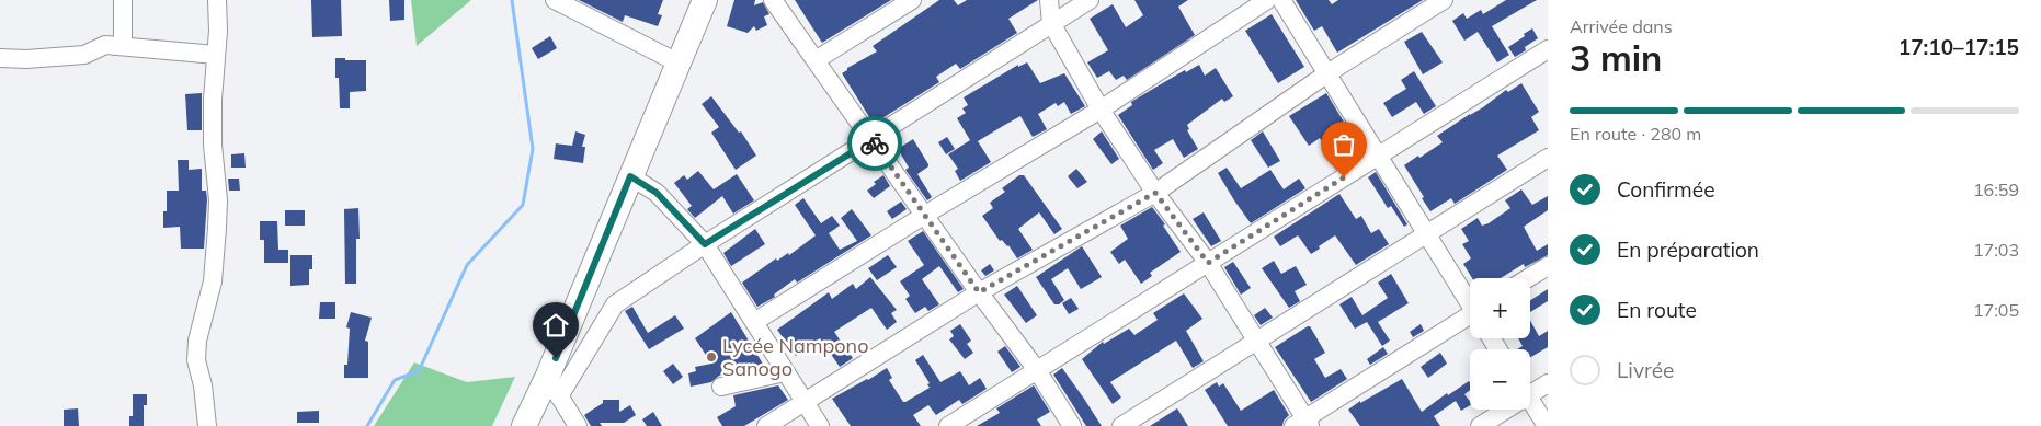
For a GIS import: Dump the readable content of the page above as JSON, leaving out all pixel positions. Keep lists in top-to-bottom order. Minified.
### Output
{"places":["Lycée Nampono Sanogo"],"page":{"heading":["3 min","Arrivée dans","17:10–17:15"],"bar":"En route · 280 m","list":[["Confirmée","16:59"],["En préparation","17:03"],["En route","17:05"],"Livrée"],"map_buttons":["+","−"]}}
